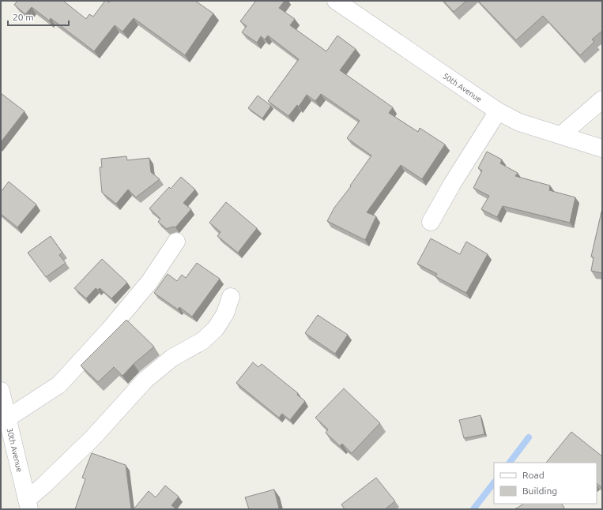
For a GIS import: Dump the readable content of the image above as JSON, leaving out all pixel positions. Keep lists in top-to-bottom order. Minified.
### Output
{"streets":{"street":["50th Avenue","30th Avenue"]},"legend":["Road","Building"],"scale_bar":"20 m"}
